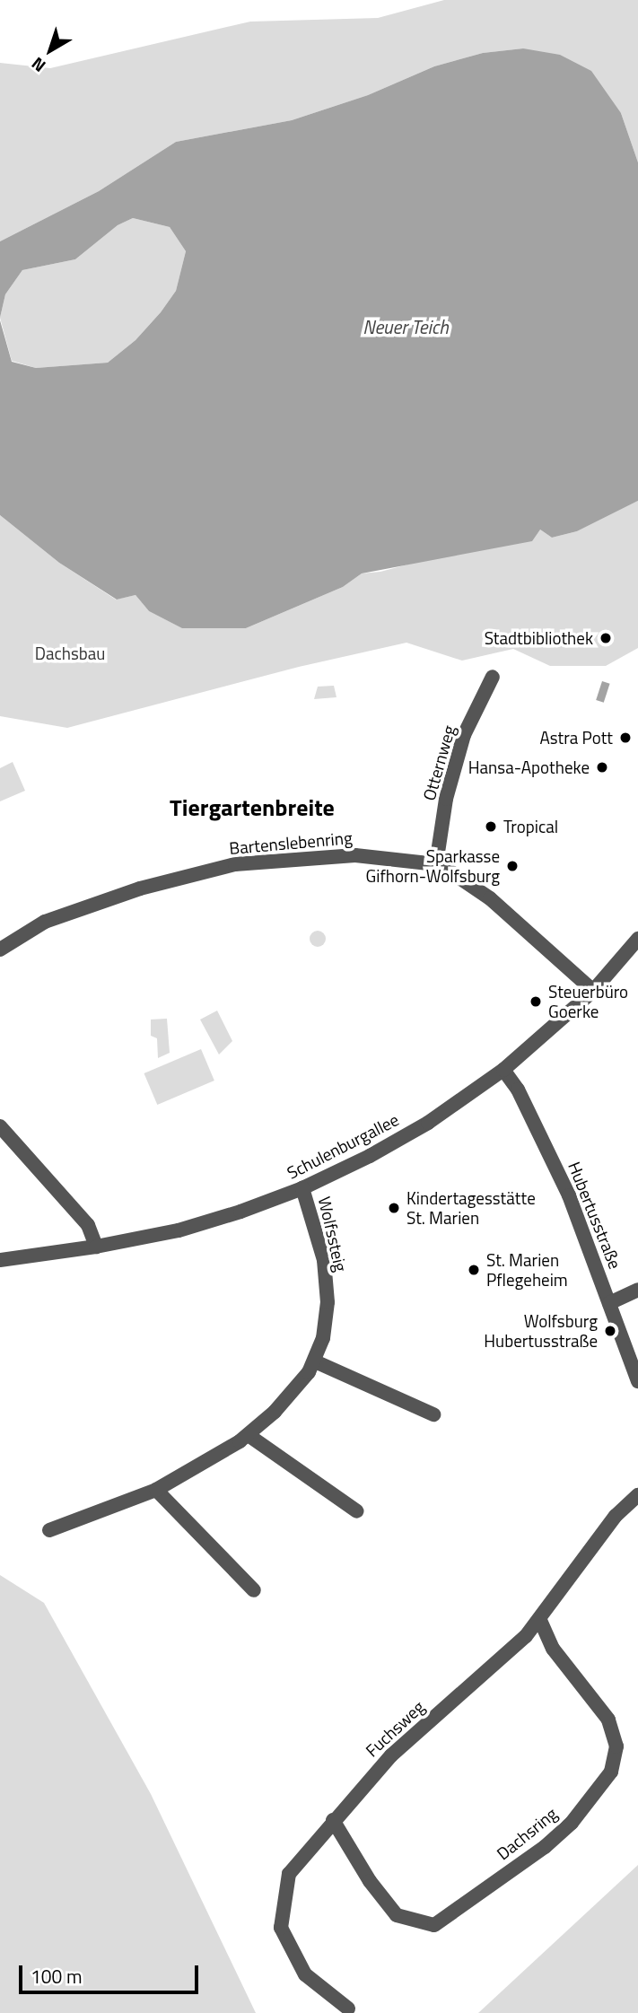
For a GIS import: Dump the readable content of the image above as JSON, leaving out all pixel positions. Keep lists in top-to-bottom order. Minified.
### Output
{"streets":{"street":["Otternweg","Bartenslebenring","Schulenburgallee","Hubertusstraße","Wolfssteig","Fuchsweg","Dachsring"]},"crossings":[["Otternweg","Bartenslebenring"],["Bartenslebenring","Schulenburgallee"],["Schulenburgallee","Hubertusstraße"],["Schulenburgallee","Wolfssteig"],["Fuchsweg","Dachsring"]],"districts":["Tiergartenbreite"],"water":["Neuer Teich"],"parks":["Dachsbau"],"places":["Stadtbibliothek","Astra Pott","Hansa-Apotheke","Tropical","Sparkasse Gifhorn-Wolfsburg","Steuerbüro Goerke","Kindertagesstätte St. Marien","St. Marien Pflegeheim","Wolfsburg Hubertusstraße"],"scale_bar":"100 m","north":"bottom left"}
